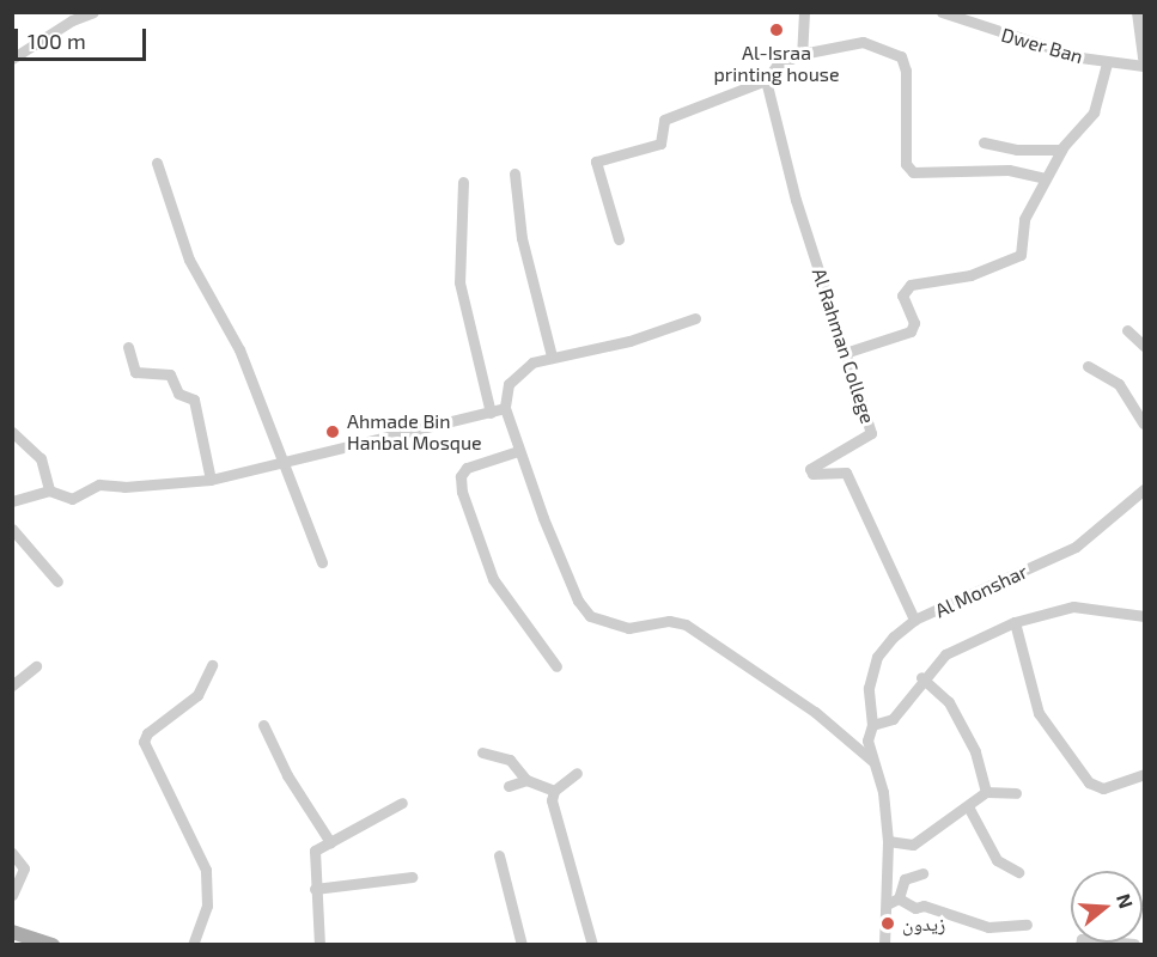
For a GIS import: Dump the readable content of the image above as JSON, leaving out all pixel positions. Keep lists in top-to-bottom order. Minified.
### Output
{"streets":{"street":["Dwer Ban","Al Rahman College","Al Monshar"]},"crossings":[["Al Rahman College","Al Monshar"]],"places":["Al-Israa printing house","Ahmade Bin Hanbal Mosque","زيدون"],"scale_bar":"100 m","north":"right"}
